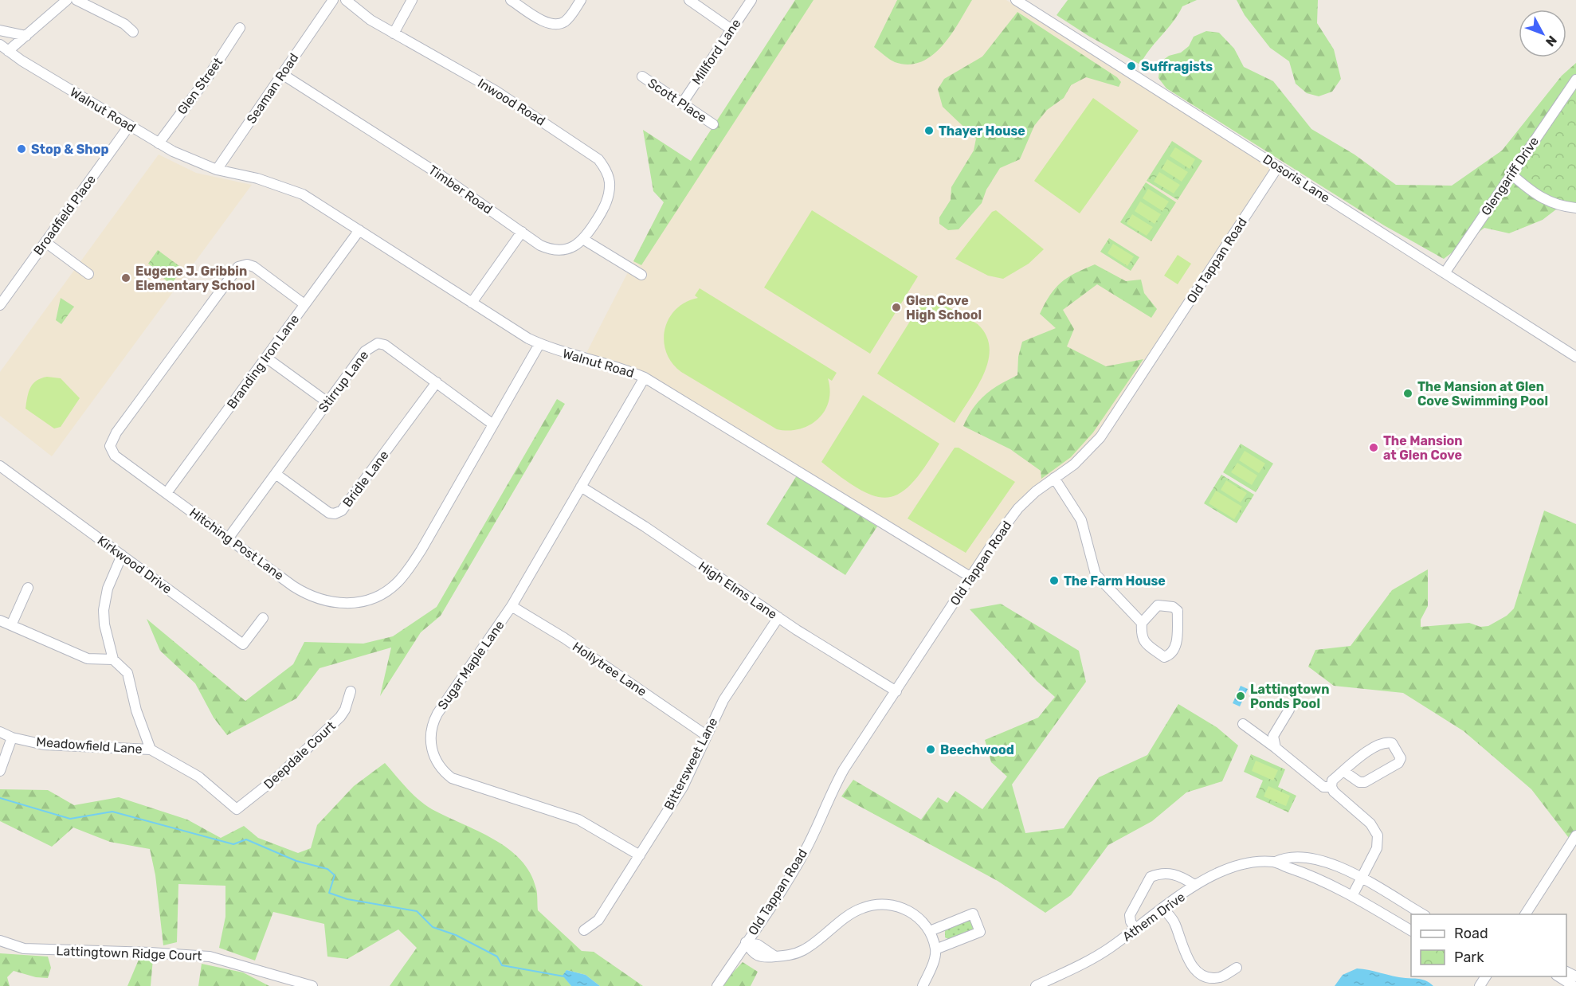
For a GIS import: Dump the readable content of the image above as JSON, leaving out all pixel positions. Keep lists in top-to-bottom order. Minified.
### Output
{"streets":{"street":["Millford Lane","Glen Street","Seaman Road","Scott Place","Inwood Road","Walnut Road","Glengariff Drive","Dosoris Lane","Timber Road","Broadfield Place","Old Tappan Road","Branding Iron Lane","Stirrup Lane","Bridle Lane","Hitching Post Lane","Kirkwood Drive","High Elms Lane","Sugar Maple Lane","Hollytree Lane","Meadowfield Lane","Deepdale Court","Bittersweet Lane","Athem Drive","Lattingtown Ridge Court"]},"crossings":[["Millford Lane","Scott Place"],["Glen Street","Walnut Road"],["Seaman Road","Walnut Road"],["Seaman Road","Timber Road"],["Inwood Road","Timber Road"],["Walnut Road","Broadfield Place"],["Walnut Road","Old Tappan Road"],["Walnut Road","Branding Iron Lane"],["Walnut Road","Hitching Post Lane"],["Walnut Road","Sugar Maple Lane"],["Glengariff Drive","Dosoris Lane"],["Dosoris Lane","Old Tappan Road"],["Old Tappan Road","High Elms Lane"],["Branding Iron Lane","Hitching Post Lane"],["Stirrup Lane","Bridle Lane"],["Stirrup Lane","Hitching Post Lane"],["High Elms Lane","Sugar Maple Lane"],["High Elms Lane","Bittersweet Lane"],["Sugar Maple Lane","Hollytree Lane"],["Sugar Maple Lane","Bittersweet Lane"],["Hollytree Lane","Bittersweet Lane"],["Meadowfield Lane","Deepdale Court"]],"places":["Suffragists","Thayer House","Stop & Shop","Eugene J. Gribbin Elementary School","Glen Cove High School","The Mansion at Glen Cove Swimming Pool","The Mansion at Glen Cove","The Farm House","Lattingtown Ponds Pool","Beechwood"],"legend":["Road","Park"],"north":"bottom right"}
